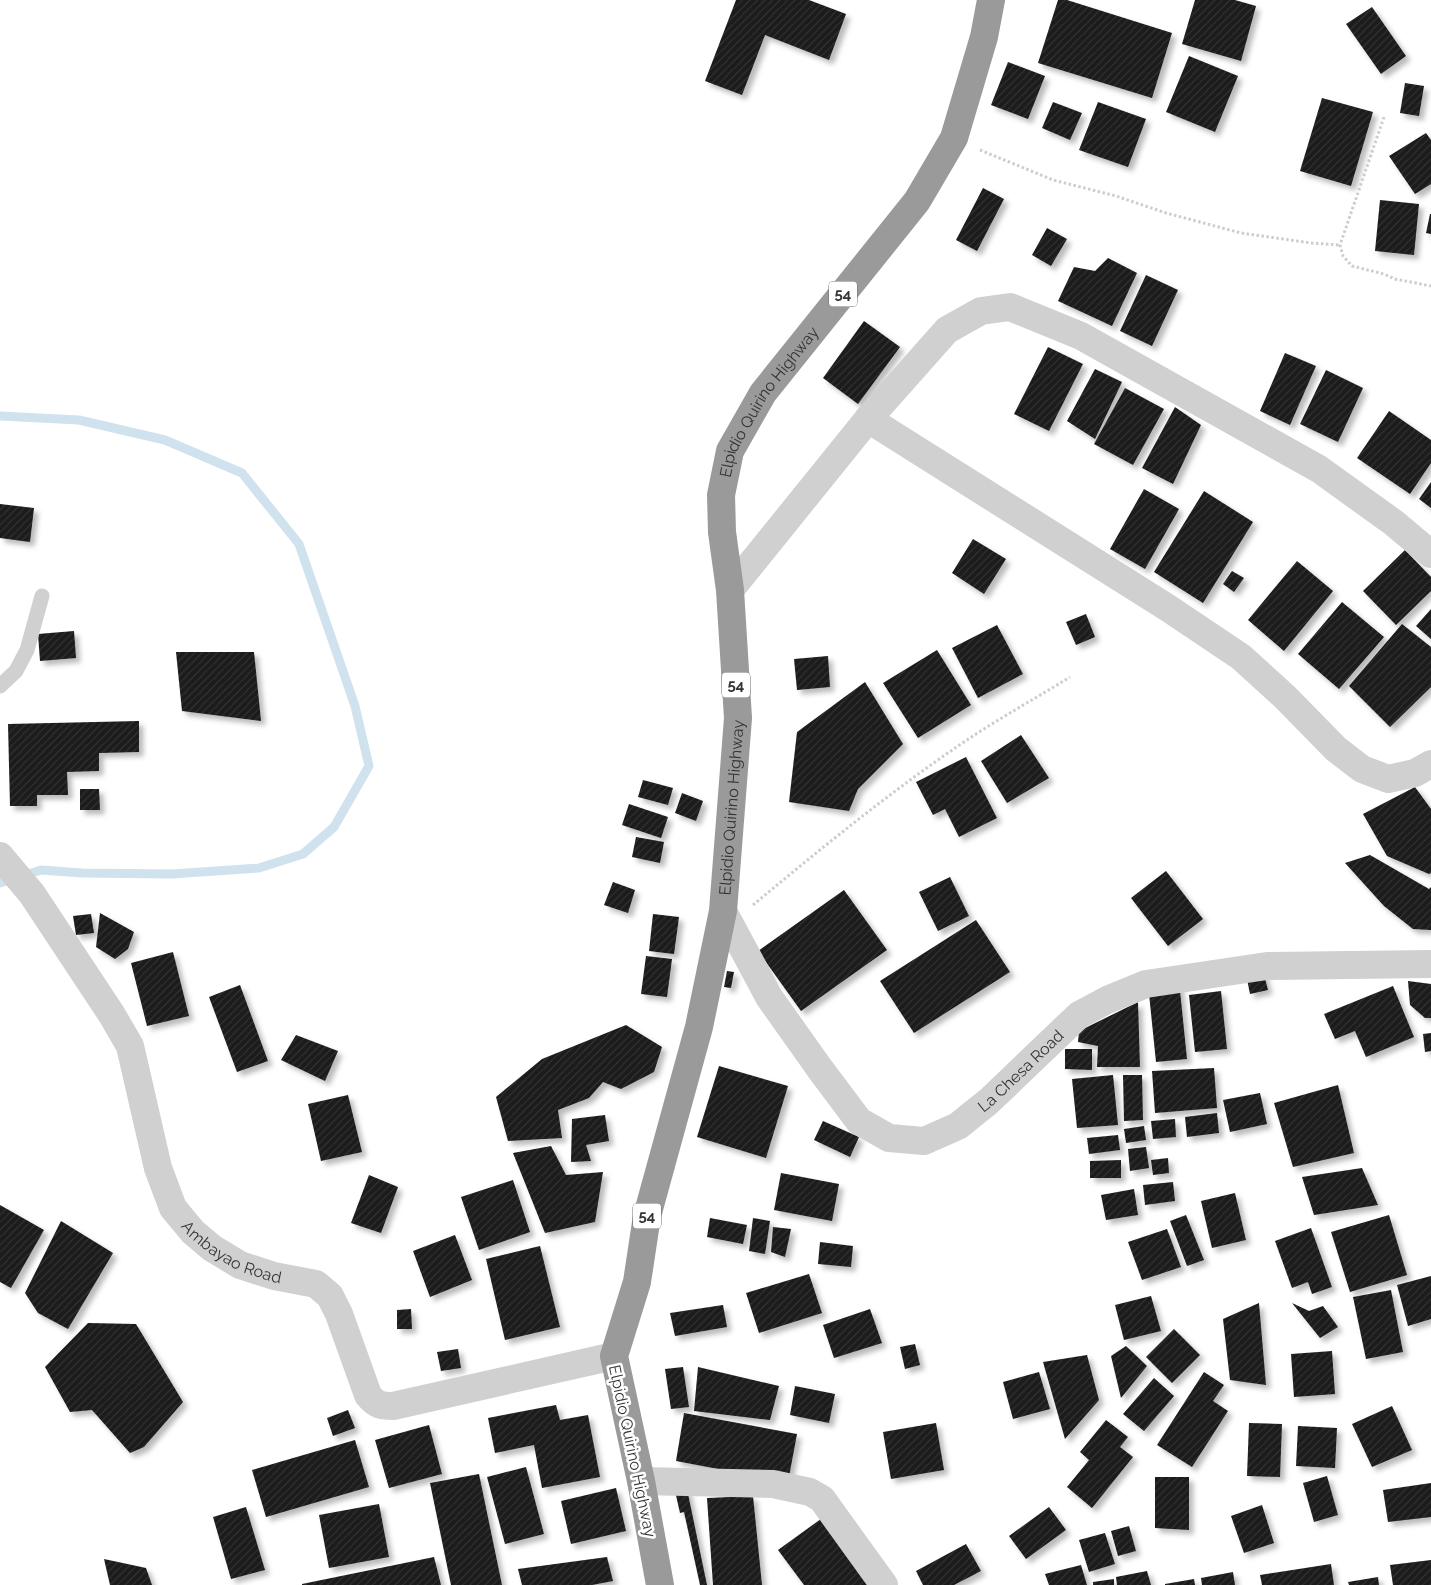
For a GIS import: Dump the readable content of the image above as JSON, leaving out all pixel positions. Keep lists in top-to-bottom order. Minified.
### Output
{"streets":{"highway":["54","Elpidio Quirino Highway"],"street":["La Chesa Road","Ambayao Road"]},"crossings":[["Elpidio Quirino Highway","La Chesa Road"],["Elpidio Quirino Highway","Ambayao Road"]]}
